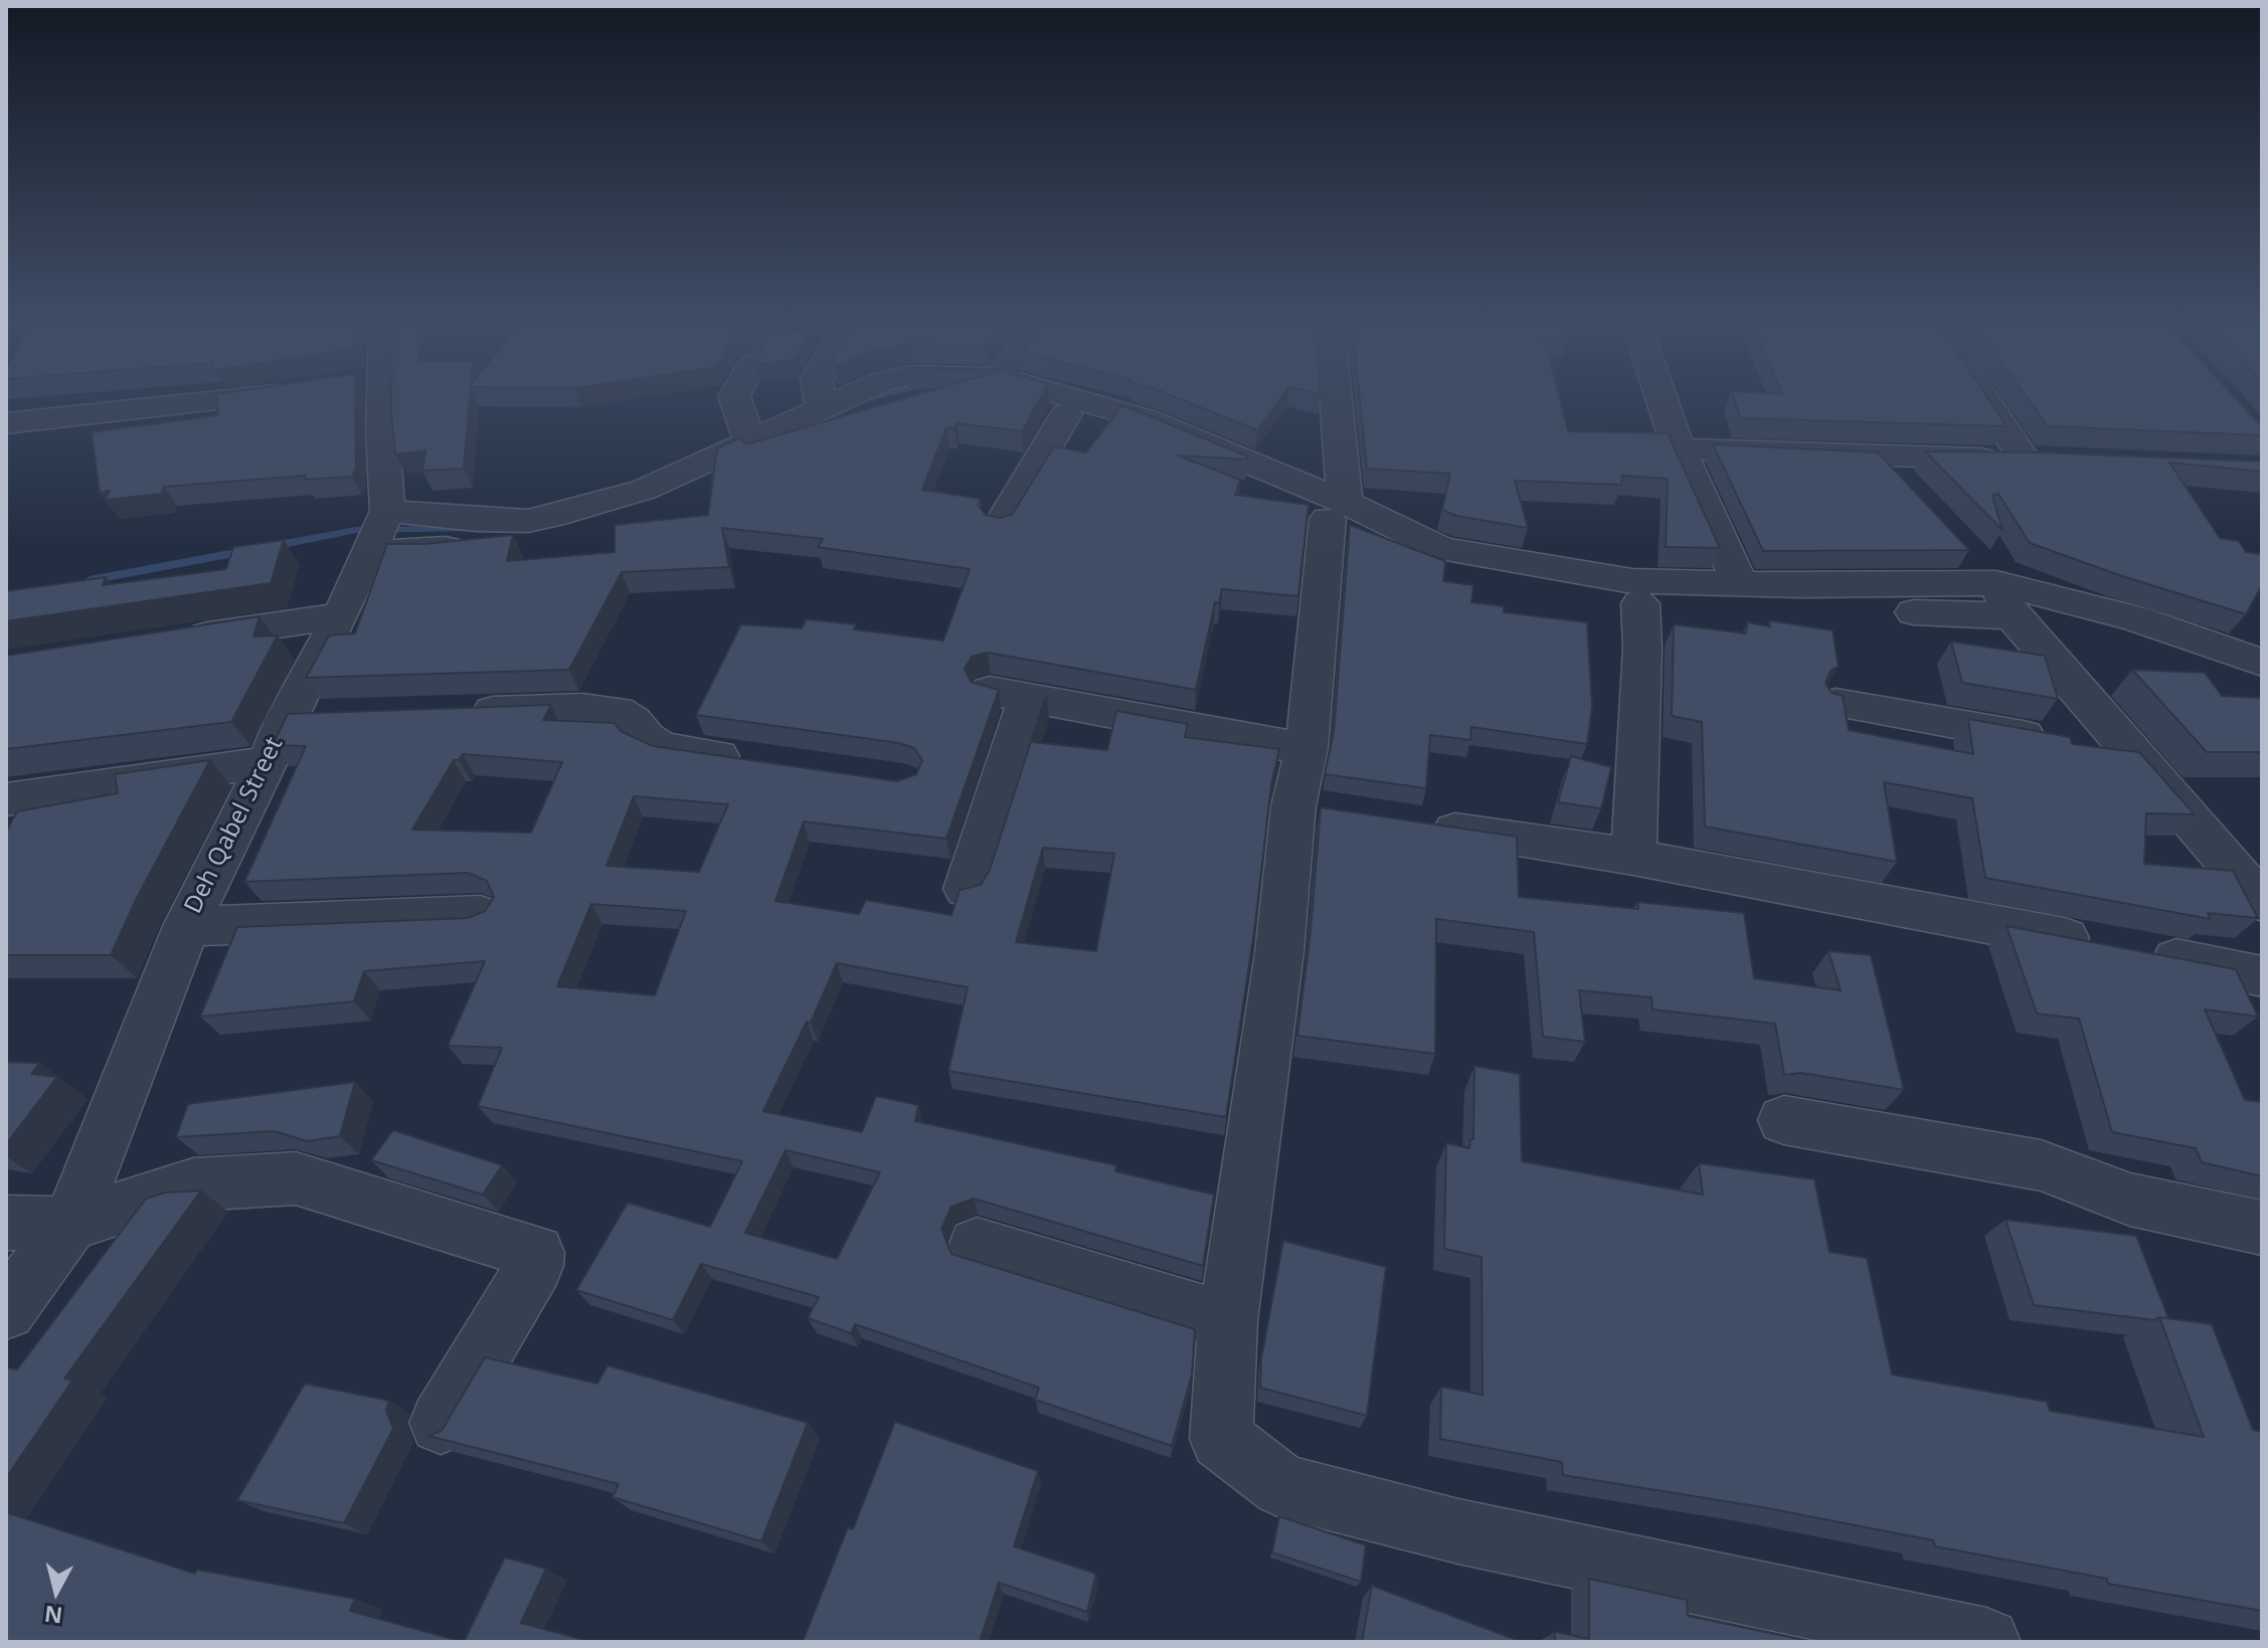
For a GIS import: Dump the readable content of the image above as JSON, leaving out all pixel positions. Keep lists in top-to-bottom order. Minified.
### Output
{"streets":{"street":["Deh Qabel Street"]},"north":"bottom"}
